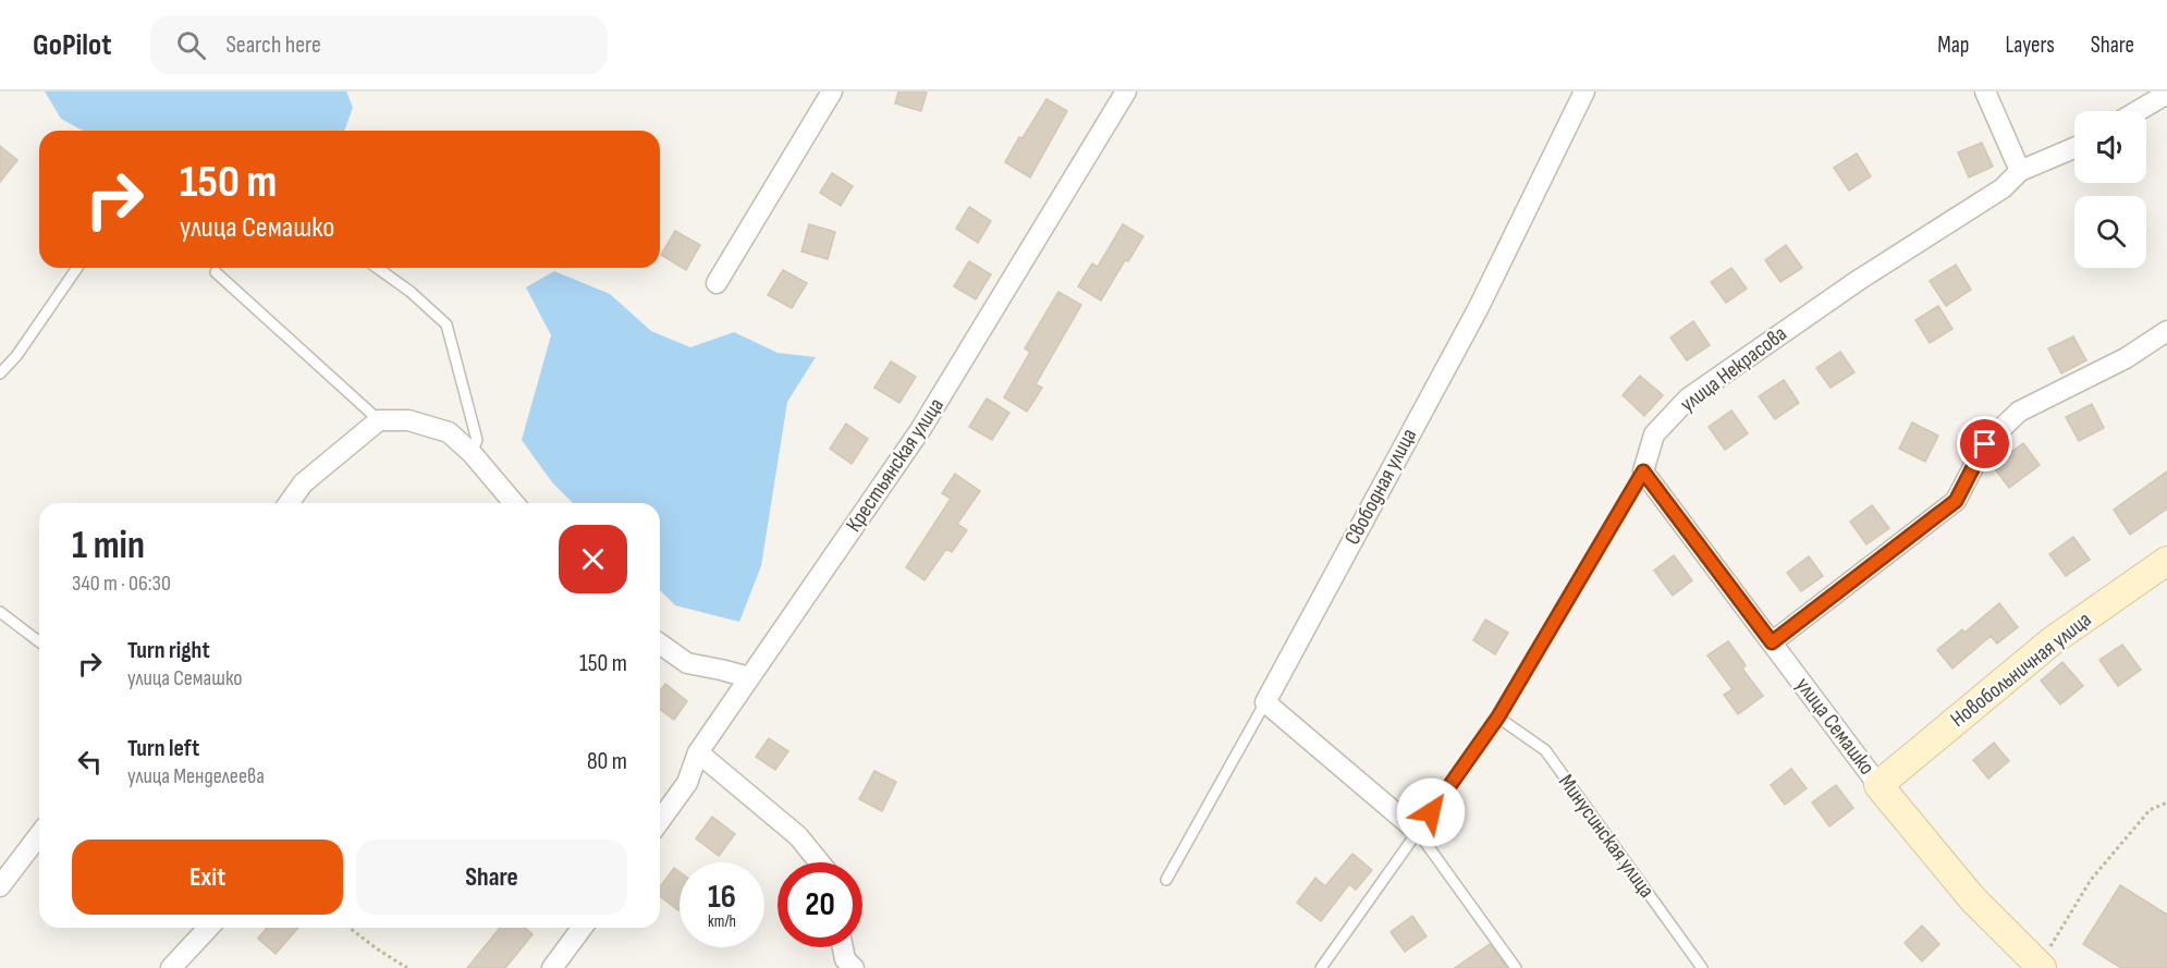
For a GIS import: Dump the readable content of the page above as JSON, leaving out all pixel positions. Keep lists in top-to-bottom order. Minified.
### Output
{"streets":{"street":["улица Некрасова","Крестьянская улица","Свободная улица","Новобольничная улица","улица Семашко"],"lane":["Минусинская улица"]},"crossings":[["улица Некрасова","улица Семашко"],["улица Некрасова","Минусинская улица"],["Новобольничная улица","улица Семашко"]],"page":{"header":"GoPilot","search":"Search here","nav":["Map","Layers","Share"],"turn":["150 m","улица Семашко"],"heading":["1 min","340 m · 06:30"],"list":[{"name":"Turn right","note":"улица Семашко","value":"150 m"},{"name":"Turn left","note":"улица Менделеева","value":"80 m"}],"buttons":["Exit","Share"],"speed":"16 km/h","limit":"20"}}
